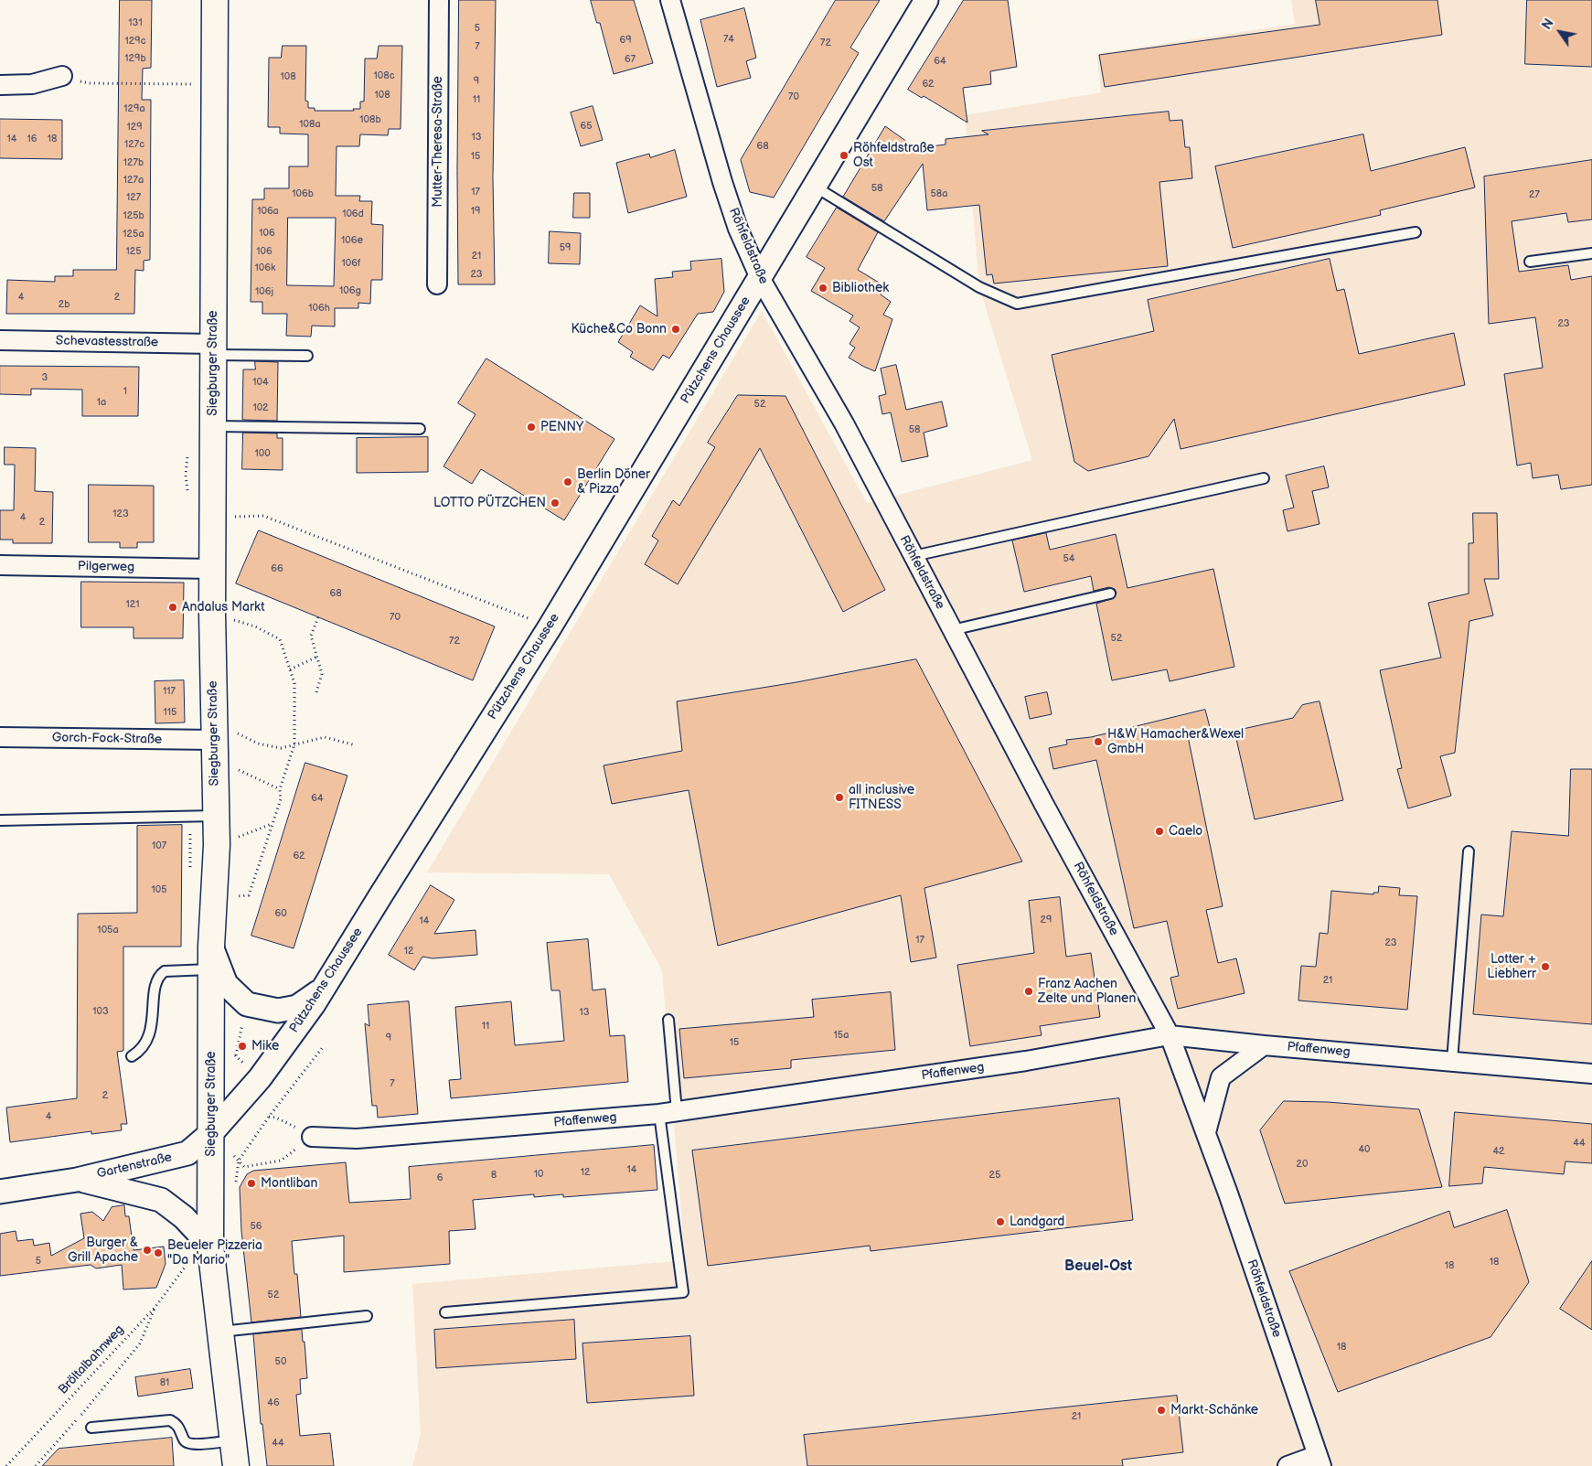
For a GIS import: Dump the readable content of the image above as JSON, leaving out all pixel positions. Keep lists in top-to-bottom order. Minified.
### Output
{"streets":{"main road":["Siegburger Straße"],"street":["Mutter-Theresa-Straße","Röhfeldstraße","Schevastesstraße","Pützchens Chaussee","Pilgerweg","Gorch-Fock-Straße","Pfaffenweg","Gartenstraße"],"path":["Bröltalbahnweg"]},"crossings":[["Röhfeldstraße","Pützchens Chaussee"],["Röhfeldstraße","Pfaffenweg"],["Schevastesstraße","Siegburger Straße"],["Pützchens Chaussee","Siegburger Straße"],["Pützchens Chaussee","Gartenstraße"],["Siegburger Straße","Pilgerweg"],["Siegburger Straße","Gorch-Fock-Straße"],["Siegburger Straße","Gartenstraße"]],"districts":["Beuel-Ost"],"places":["Röhfeldstraße Ost","Bibliothek","Küche&Co Bonn","PENNY","Berlin Döner & Pizza","LOTTO PÜTZCHEN","Andalus Markt","H&W Hamacher&Wexel GmbH","all inclusive FITNESS","Caelo","Lotter + Liebherr","Franz Aachen Zelte und Planen","Mike","Montliban","Landgard","Burger & Grill Apache","Beueler Pizzeria \"Da Mario\"","Markt-Schänke"],"house_numbers":["131","5","74","69","129c","72","7","129b","67","64","108c","108","9","62","108","70","11","129a","108b","108a","65","129","13","14","16","18","127c","68","15","127b","127a","58","17","106b","58a","27","127","106a","19","106d","125b","106","125a","106e","59","125","106","21","106f","106k","23","106g","106j","4","2","2b","106h","23","3","104","1","1a","52","102","58","100","123","4","2","54","66","68","121","70","52","72","117","115","64","107","62","105","60","29","14","105a","17","23","12","21","103","13","11","15a","9","15","7","2","4","44","40","42","20","14","12","10","8","25","6","56","5","18","18","52","18","50","81","46","21","44"],"north":"top left"}
